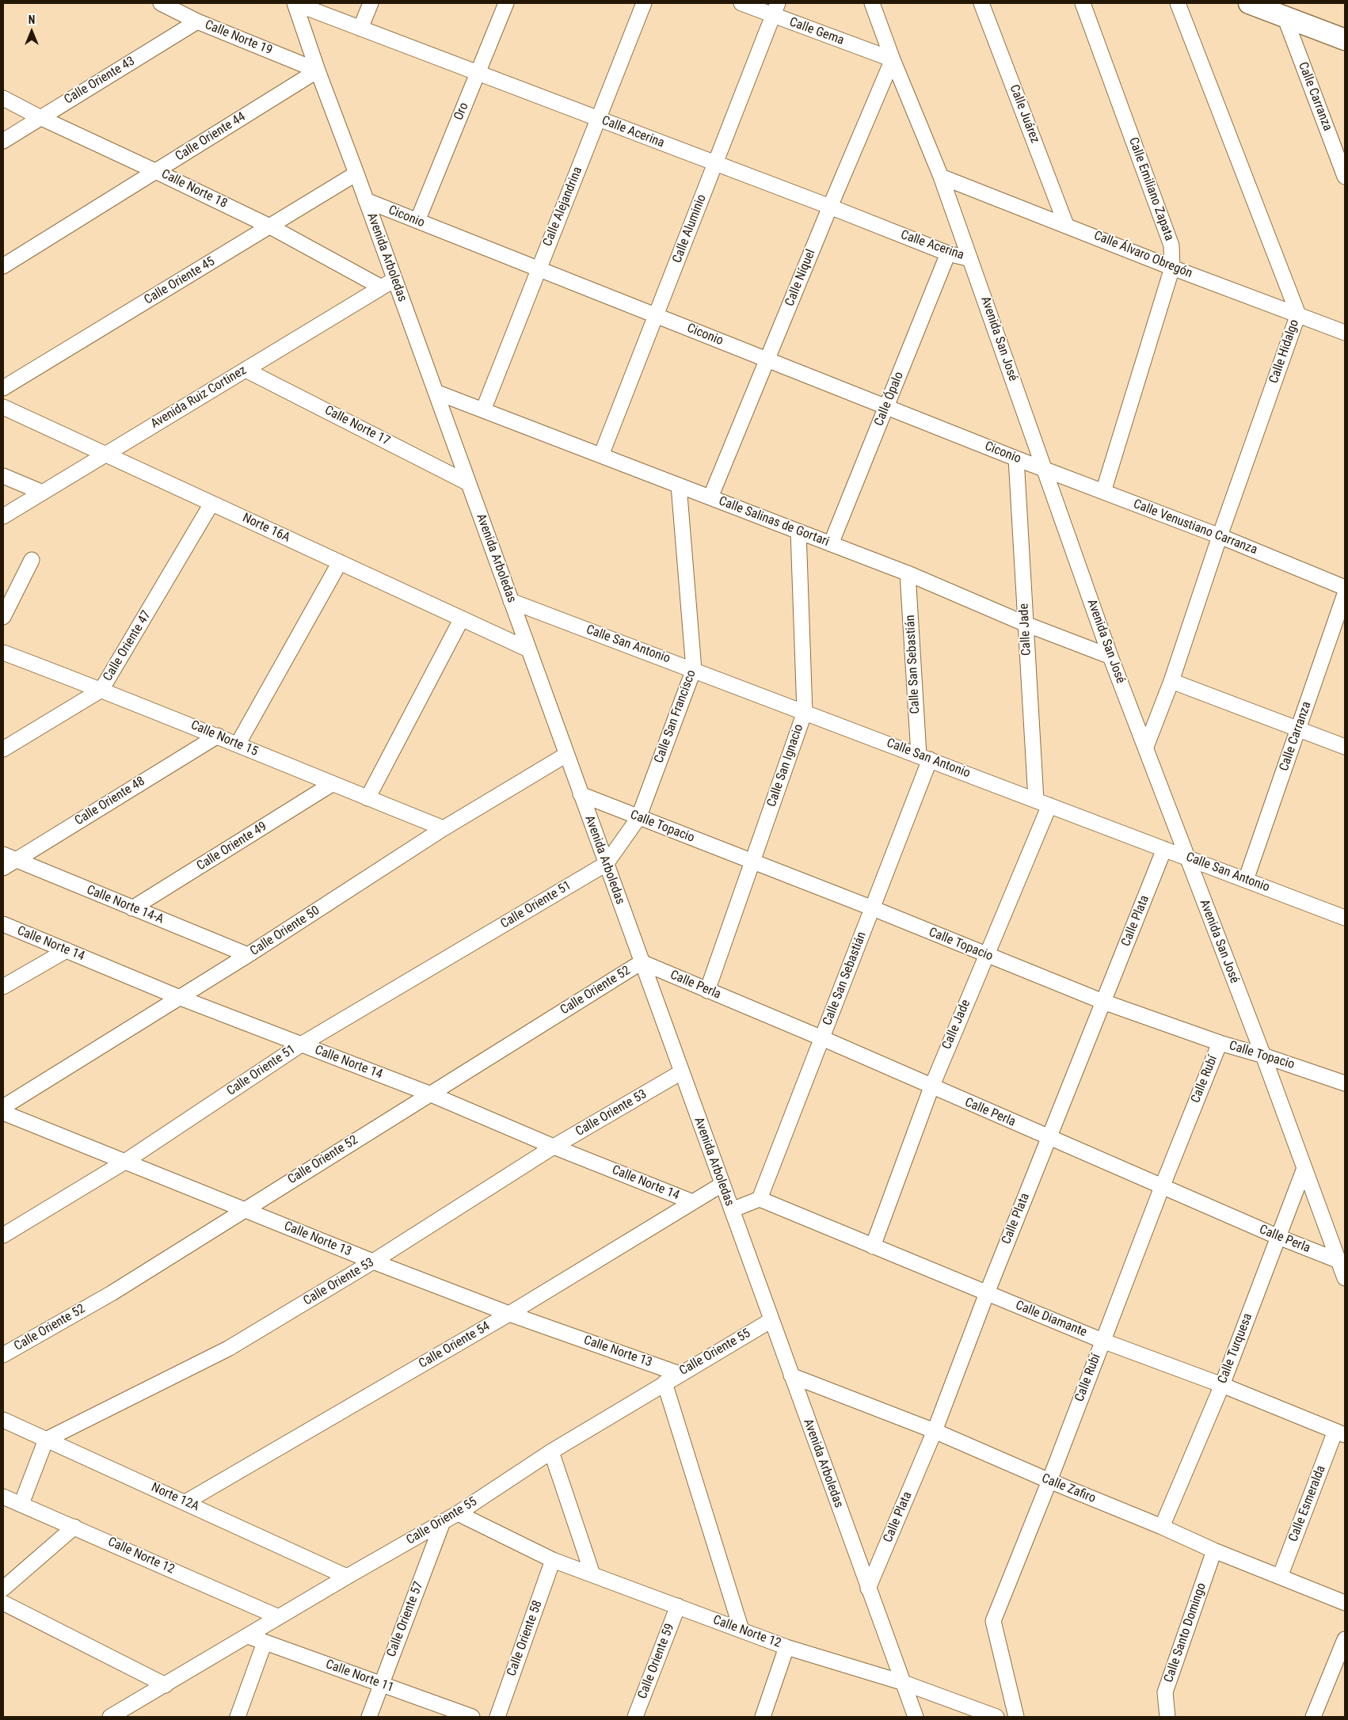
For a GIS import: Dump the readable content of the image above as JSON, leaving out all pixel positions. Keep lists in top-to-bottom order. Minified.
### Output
{"streets":{"street":["Calle Gema","Calle Norte 19","Calle Oriente 43","Calle Carranza","Oro","Calle Juárez","Calle Acerina","Calle Oriente 44","Calle Norte 18","Calle Emiliano Zapata","Calle Alejandrina","Ciconio","Calle Aluminio","Calle Álvaro Obregón","Avenida Arboledas","Calle Níquel","Calle Oriente 45","Avenida San José","Calle Hidalgo","Avenida Ruiz Cortinez","Calle Ópalo","Calle Norte 17","Calle Salinas de Gortari","Calle Venustiano Carranza","Norte 16A","Calle Jade","Calle San Antonio","Calle Oriente 47","Calle San Sebastián","Calle San Francisco","Calle Norte 15","Calle San Ignacio","Calle Oriente 48","Calle Topacio","Calle Oriente 49","Calle Norte 14-A","Calle Oriente 51","Calle Plata","Calle Oriente 50","Calle Norte 14","Calle Perla","Calle Oriente 52","Calle Rubí","Calle Oriente 53","Calle Norte 13","Calle Diamante","Calle Oriente 54","Calle Turquesa","Calle Oriente 55","Calle Zafiro","Norte 12A","Calle Esmeralda","Calle Norte 12","Calle Oriente 57","Calle Santo Domingo","Calle Oriente 58","Calle Oriente 59","Calle Norte 11"]},"crossings":[["Calle Gema","Calle Aluminio"],["Calle Gema","Calle Níquel"],["Calle Gema","Avenida San José"],["Calle Norte 19","Calle Oriente 43"],["Calle Norte 19","Calle Oriente 44"],["Calle Norte 19","Avenida Arboledas"],["Calle Oriente 43","Calle Norte 18"],["Calle Carranza","Calle San Antonio"],["Oro","Calle Acerina"],["Oro","Ciconio"],["Calle Juárez","Calle Álvaro Obregón"],["Calle Acerina","Calle Alejandrina"],["Calle Acerina","Calle Aluminio"],["Calle Acerina","Avenida Arboledas"],["Calle Acerina","Calle Níquel"],["Calle Acerina","Avenida San José"],["Calle Acerina","Calle Ópalo"],["Calle Oriente 44","Calle Norte 18"],["Calle Oriente 44","Avenida Arboledas"],["Calle Norte 18","Calle Oriente 45"],["Calle Norte 18","Avenida Ruiz Cortinez"],["Calle Emiliano Zapata","Calle Álvaro Obregón"],["Calle Emiliano Zapata","Calle Venustiano Carranza"],["Calle Alejandrina","Ciconio"],["Calle Alejandrina","Calle Salinas de Gortari"],["Ciconio","Calle Aluminio"],["Ciconio","Avenida Arboledas"],["Ciconio","Calle Níquel"],["Ciconio","Avenida San José"],["Ciconio","Calle Ópalo"],["Ciconio","Calle Venustiano Carranza"],["Ciconio","Calle Jade"],["Calle Aluminio","Calle Salinas de Gortari"],["Calle Álvaro Obregón","Avenida San José"],["Calle Álvaro Obregón","Calle Hidalgo"],["Avenida Arboledas","Calle Oriente 45"],["Avenida Arboledas","Avenida Ruiz Cortinez"],["Avenida Arboledas","Calle Norte 17"],["Avenida Arboledas","Calle Salinas de Gortari"],["Avenida Arboledas","Norte 16A"],["Avenida Arboledas","Calle San Antonio"],["Avenida Arboledas","Calle San Francisco"],["Avenida Arboledas","Calle Topacio"],["Avenida Arboledas","Calle Oriente 51"],["Avenida Arboledas","Calle Plata"],["Avenida Arboledas","Calle Oriente 50"],["Avenida Arboledas","Calle Perla"],["Avenida Arboledas","Calle Oriente 52"],["Avenida Arboledas","Calle Oriente 53"],["Avenida Arboledas","Calle Oriente 54"],["Avenida Arboledas","Calle Oriente 55"],["Avenida Arboledas","Calle Zafiro"],["Avenida Arboledas","Calle Norte 12"],["Calle Níquel","Avenida San José"],["Calle Níquel","Calle Salinas de Gortari"],["Avenida San José","Calle Hidalgo"],["Avenida San José","Calle Salinas de Gortari"],["Avenida San José","Calle Venustiano Carranza"],["Avenida San José","Calle San Antonio"],["Avenida San José","Calle Topacio"],["Avenida San José","Calle Perla"],["Avenida San José","Calle Turquesa"],["Calle Hidalgo","Calle Venustiano Carranza"],["Avenida Ruiz Cortinez","Calle Norte 17"],["Avenida Ruiz Cortinez","Norte 16A"],["Calle Ópalo","Calle Salinas de Gortari"],["Calle Salinas de Gortari","Calle Jade"],["Calle Salinas de Gortari","Calle San Sebastián"],["Calle Salinas de Gortari","Calle San Francisco"],["Calle Salinas de Gortari","Calle San Ignacio"],["Norte 16A","Calle Oriente 47"],["Calle Jade","Calle San Antonio"],["Calle Jade","Calle Topacio"],["Calle Jade","Calle Perla"],["Calle Jade","Calle Diamante"],["Calle San Antonio","Calle San Sebastián"],["Calle San Antonio","Calle San Francisco"],["Calle San Antonio","Calle San Ignacio"],["Calle San Antonio","Calle Plata"],["Calle Oriente 47","Calle Norte 15"],["Calle San Sebastián","Calle Topacio"],["Calle San Sebastián","Calle Perla"],["Calle San Sebastián","Calle Diamante"],["Calle San Francisco","Calle Topacio"],["Calle San Francisco","Calle Oriente 51"],["Calle Norte 15","Calle Oriente 48"],["Calle Norte 15","Calle Oriente 49"],["Calle Norte 15","Calle Oriente 50"],["Calle San Ignacio","Calle Topacio"],["Calle San Ignacio","Calle Perla"],["Calle Oriente 48","Calle Norte 14-A"],["Calle Topacio","Calle Plata"],["Calle Topacio","Calle Rubí"],["Calle Oriente 49","Calle Norte 14-A"],["Calle Norte 14-A","Calle Oriente 50"],["Calle Oriente 51","Calle Norte 14"],["Calle Oriente 51","Calle Norte 13"],["Calle Plata","Calle Perla"],["Calle Plata","Calle Diamante"],["Calle Plata","Calle Zafiro"],["Calle Oriente 50","Calle Norte 14"],["Calle Norte 14","Calle Oriente 52"],["Calle Norte 14","Calle Oriente 53"],["Calle Norte 14","Calle Oriente 54"],["Calle Perla","Calle Oriente 52"],["Calle Perla","Calle Rubí"],["Calle Perla","Calle Turquesa"],["Calle Oriente 52","Calle Norte 13"],["Calle Rubí","Calle Diamante"],["Calle Rubí","Calle Zafiro"],["Calle Oriente 53","Calle Norte 13"],["Calle Oriente 53","Norte 12A"],["Calle Norte 13","Calle Oriente 54"],["Calle Norte 13","Calle Oriente 55"],["Calle Diamante","Calle Turquesa"],["Calle Diamante","Calle Esmeralda"],["Calle Oriente 54","Norte 12A"],["Calle Turquesa","Calle Zafiro"],["Calle Oriente 55","Norte 12A"],["Calle Oriente 55","Calle Norte 12"],["Calle Oriente 55","Calle Oriente 57"],["Calle Oriente 55","Calle Norte 11"],["Calle Zafiro","Calle Esmeralda"],["Calle Zafiro","Calle Santo Domingo"],["Calle Norte 12","Calle Oriente 58"],["Calle Norte 12","Calle Oriente 59"],["Calle Oriente 57","Calle Norte 11"]],"north":"top"}
